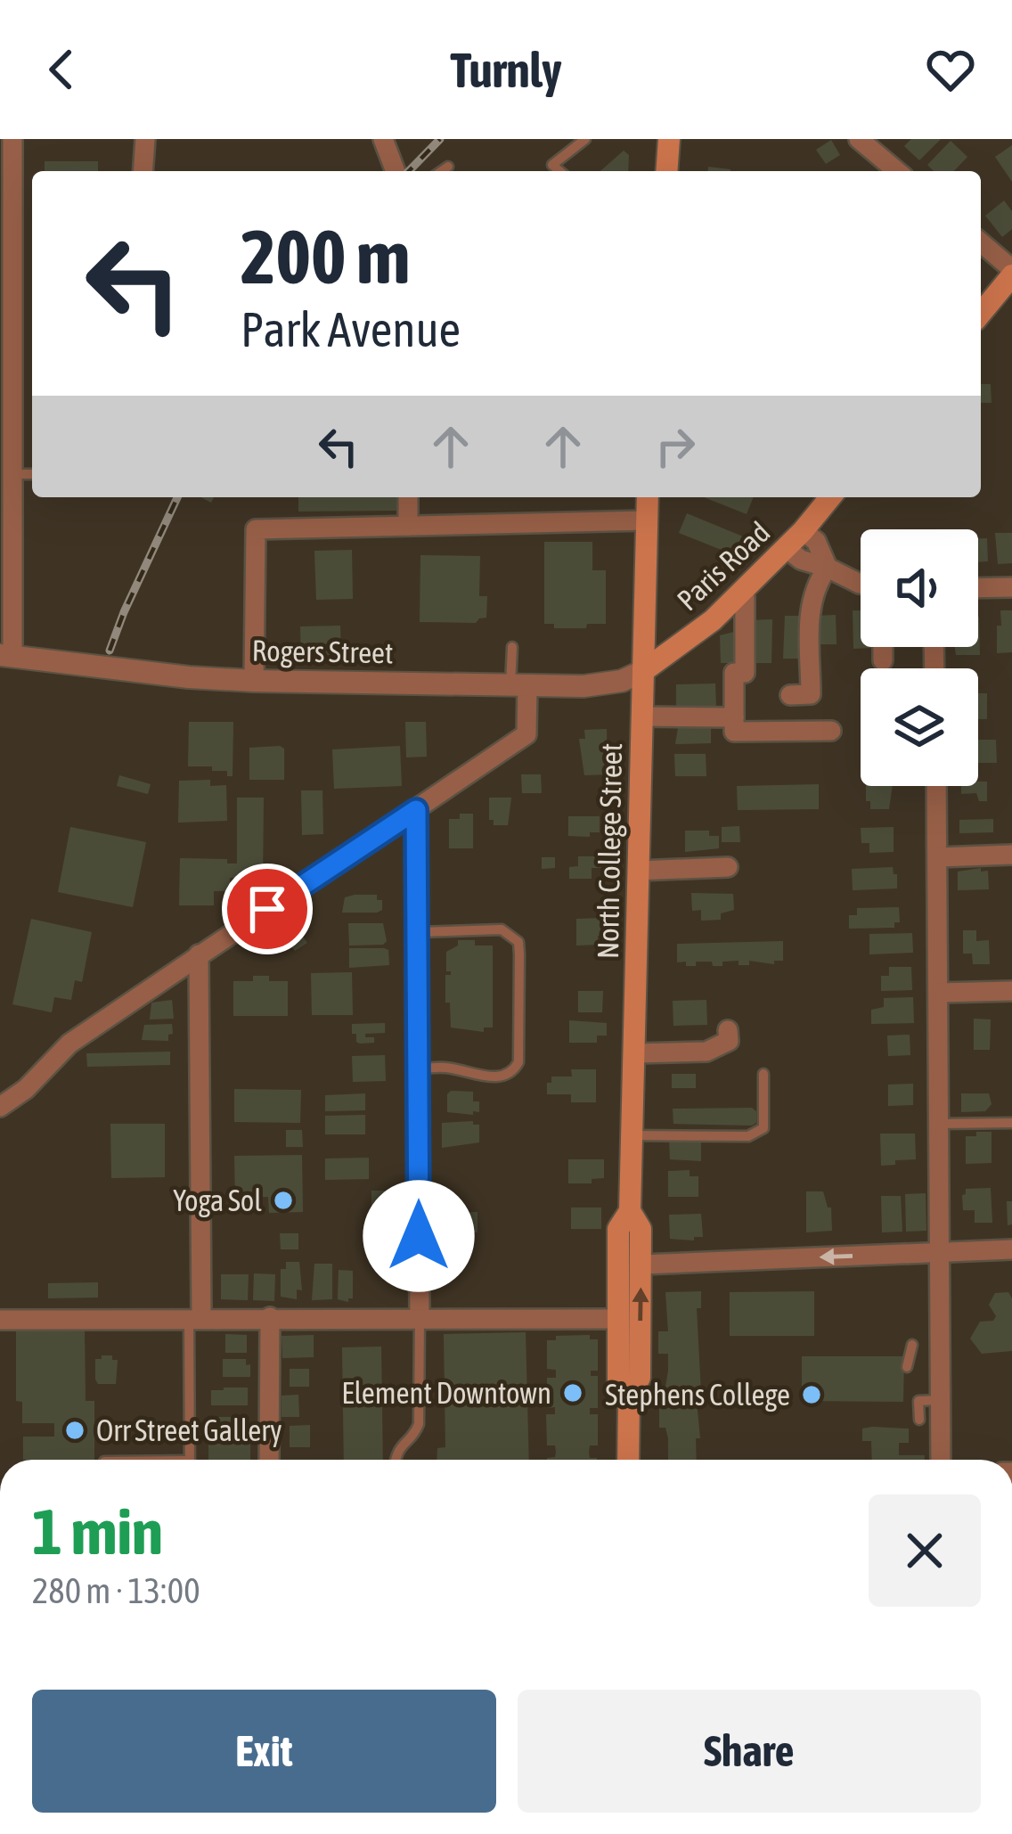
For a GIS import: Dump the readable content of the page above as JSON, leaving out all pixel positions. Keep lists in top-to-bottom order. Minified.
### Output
{"streets":{"main road":["Paris Road","North College Street"],"street":["Rogers Street"]},"crossings":[["Paris Road","Rogers Street"],["Paris Road","North College Street"],["Rogers Street","North College Street"]],"places":["Yoga Sol","Element Downtown","Stephens College","Orr Street Gallery"],"page":{"header":"Turnly","turn":["200 m","Park Avenue"],"heading":["1 min","280 m · 13:00"],"buttons":["Exit","Share"]}}
